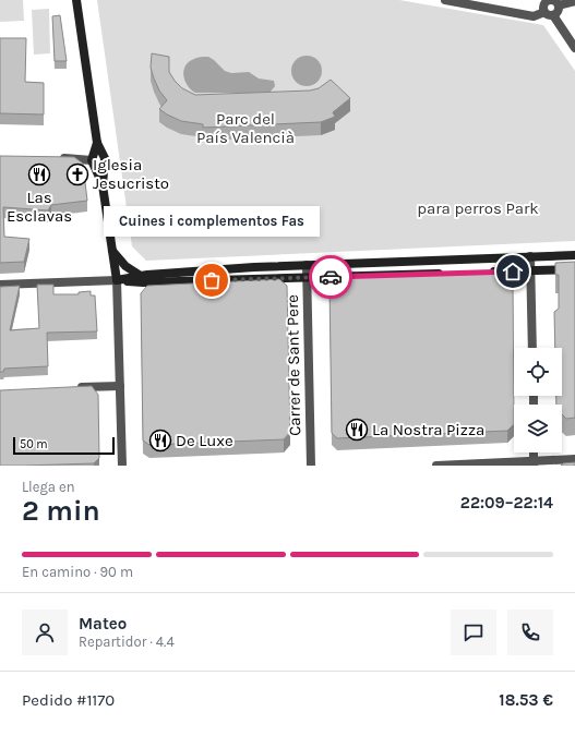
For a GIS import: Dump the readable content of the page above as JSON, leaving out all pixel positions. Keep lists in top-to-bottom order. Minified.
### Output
{"streets":{"street":["Carrer de Sant Pere"]},"parks":["Parc del País Valencià","para perros Park"],"places":{"restaurant":["Las Esclavas","La Nostra Pizza","De Luxe"],"church":["Iglesia Jesucristo"],"other":["Cuines i complementos Fas"]},"scale_bar":"50 m","page":{"bubble":"Cuines i complementos Fas","scale":"50 m","heading":["2 min","Llega en","22:09–22:14"],"panel":["Mateo","Repartidor · 4.4","Pedido #1170","18.53 €"],"bar":"En camino · 90 m"}}
